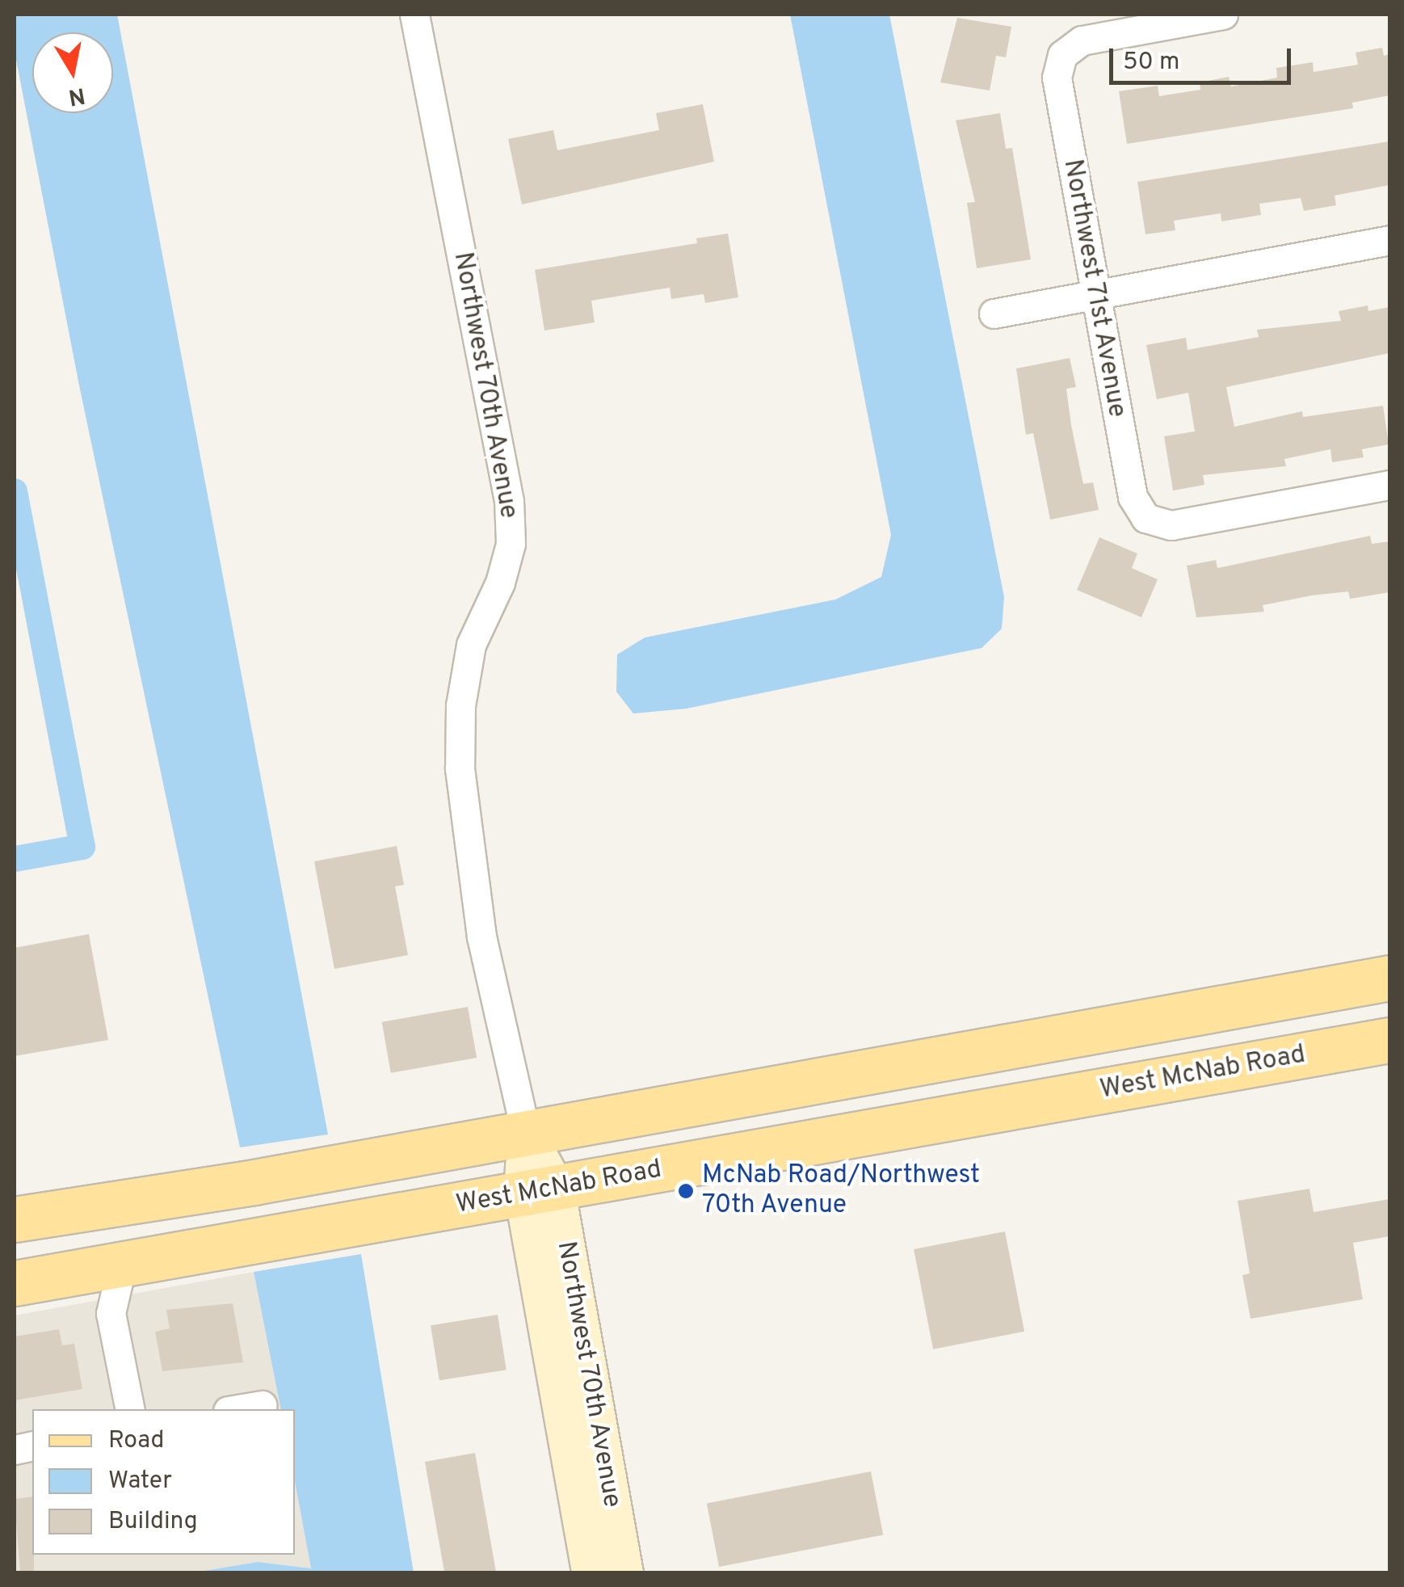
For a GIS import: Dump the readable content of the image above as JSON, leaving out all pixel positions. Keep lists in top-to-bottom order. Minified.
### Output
{"streets":{"main road":["West McNab Road"],"street":["Northwest 71st Avenue","Northwest 70th Avenue"]},"crossings":[["Northwest 70th Avenue","West McNab Road"]],"places":["McNab Road/Northwest 70th Avenue"],"legend":["Road","Water","Building"],"scale_bar":"50 m","north":"bottom"}
